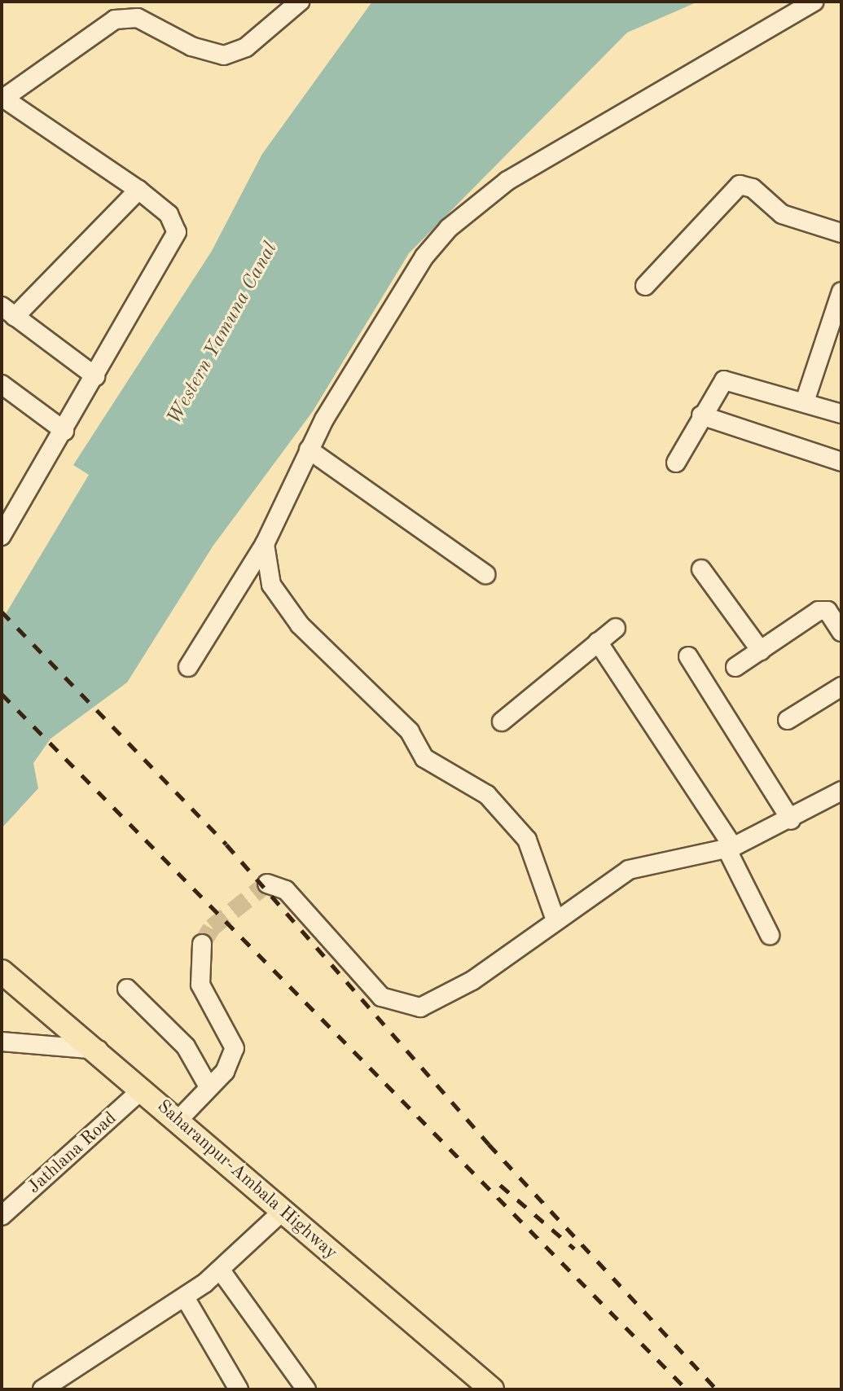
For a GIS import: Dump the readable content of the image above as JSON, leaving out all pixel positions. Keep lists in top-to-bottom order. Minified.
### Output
{"streets":{"main road":["Saharanpur-Ambala Highway"],"street":["Jathlana Road"]},"crossings":[["Jathlana Road","Saharanpur-Ambala Highway"]],"water":["Western Yamuna Canal"]}
